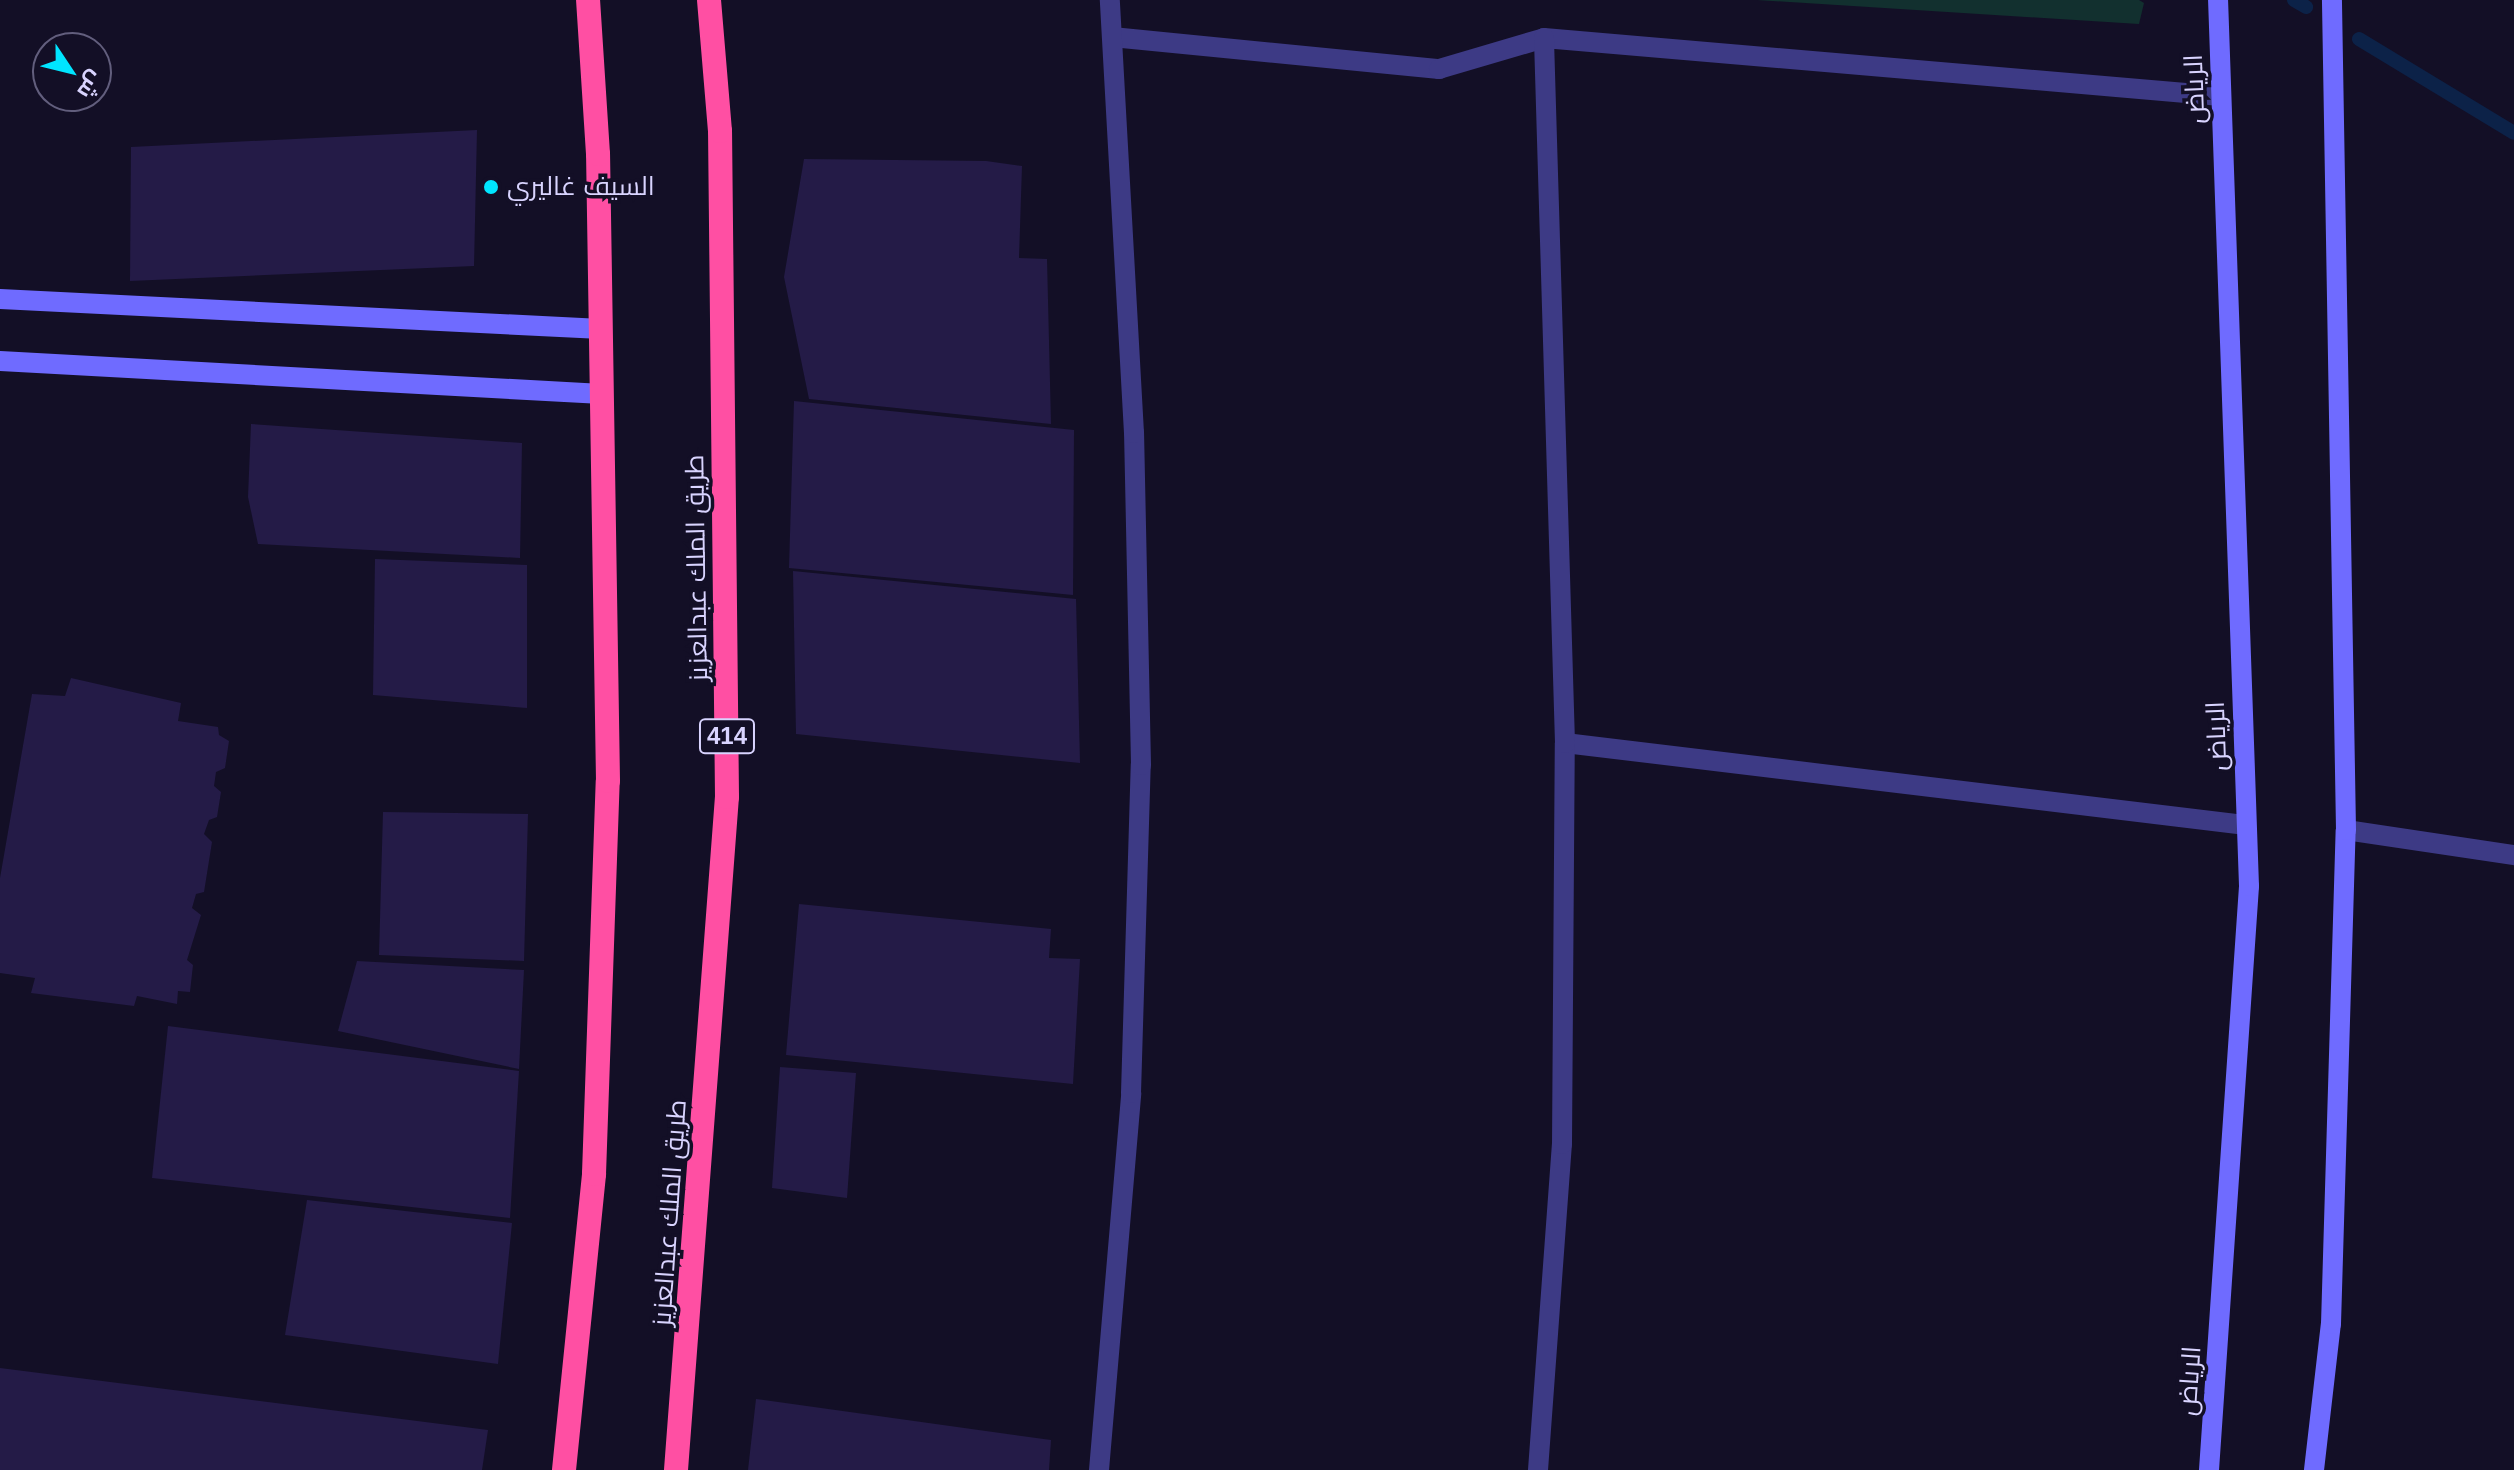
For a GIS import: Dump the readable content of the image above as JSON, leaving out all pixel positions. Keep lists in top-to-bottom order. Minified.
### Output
{"streets":{"highway":["طريق الملك عبدالعزيز","414"],"street":["الرياض"]},"places":["السيف غاليري"],"north":"bottom right"}
